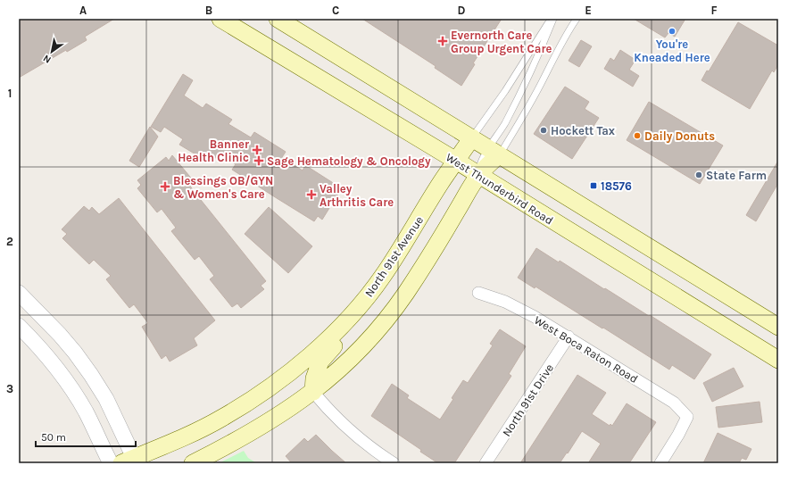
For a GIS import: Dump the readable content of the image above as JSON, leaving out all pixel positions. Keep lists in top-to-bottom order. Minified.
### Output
{"streets":{"main road":["West Thunderbird Road","North 91st Avenue"],"street":["West Boca Raton Road","North 91st Drive"]},"crossings":[["West Thunderbird Road","North 91st Avenue"],["West Boca Raton Road","North 91st Drive"]],"places":{"other":["You're Kneaded Here","Hockett Tax","Daily Donuts","State Farm"],"health":["Evernorth Care Group Urgent Care","Banner Health Clinic","Sage Hematology & Oncology","Blessings OB/GYN & Women's Care","Valley Arthritis Care"],"transit":["18576"]},"scale_bar":"50 m","north":"bottom left","grid":{"columns":["A","B","C","D","E","F"],"rows":["1","2","3"]}}
